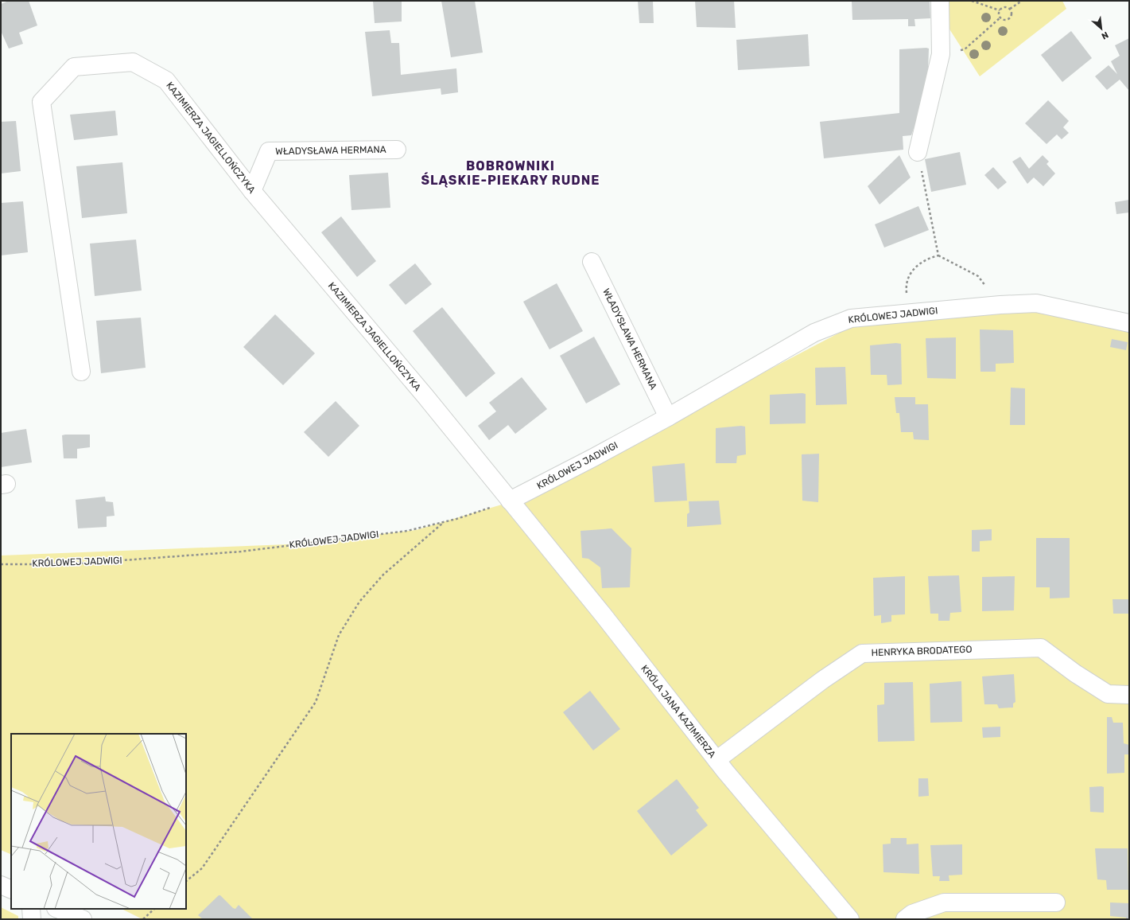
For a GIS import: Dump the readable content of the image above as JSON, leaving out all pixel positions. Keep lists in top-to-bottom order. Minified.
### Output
{"streets":{"street":["KAZIMIERZA JAGIELLOŃCZYKA","WŁADYSŁAWA HERMANA","KRÓLOWEJ JADWIGI","HENRYKA BRODATEGO","KRÓLA JANA KAZIMIERZA"]},"crossings":[["KAZIMIERZA JAGIELLOŃCZYKA","WŁADYSŁAWA HERMANA"],["KAZIMIERZA JAGIELLOŃCZYKA","KRÓLOWEJ JADWIGI"],["KAZIMIERZA JAGIELLOŃCZYKA","KRÓLA JANA KAZIMIERZA"],["WŁADYSŁAWA HERMANA","KRÓLOWEJ JADWIGI"],["KRÓLOWEJ JADWIGI","KRÓLA JANA KAZIMIERZA"],["HENRYKA BRODATEGO","KRÓLA JANA KAZIMIERZA"]],"districts":["BOBROWNIKI ŚLĄSKIE-PIEKARY RUDNE"],"north":"bottom right"}
